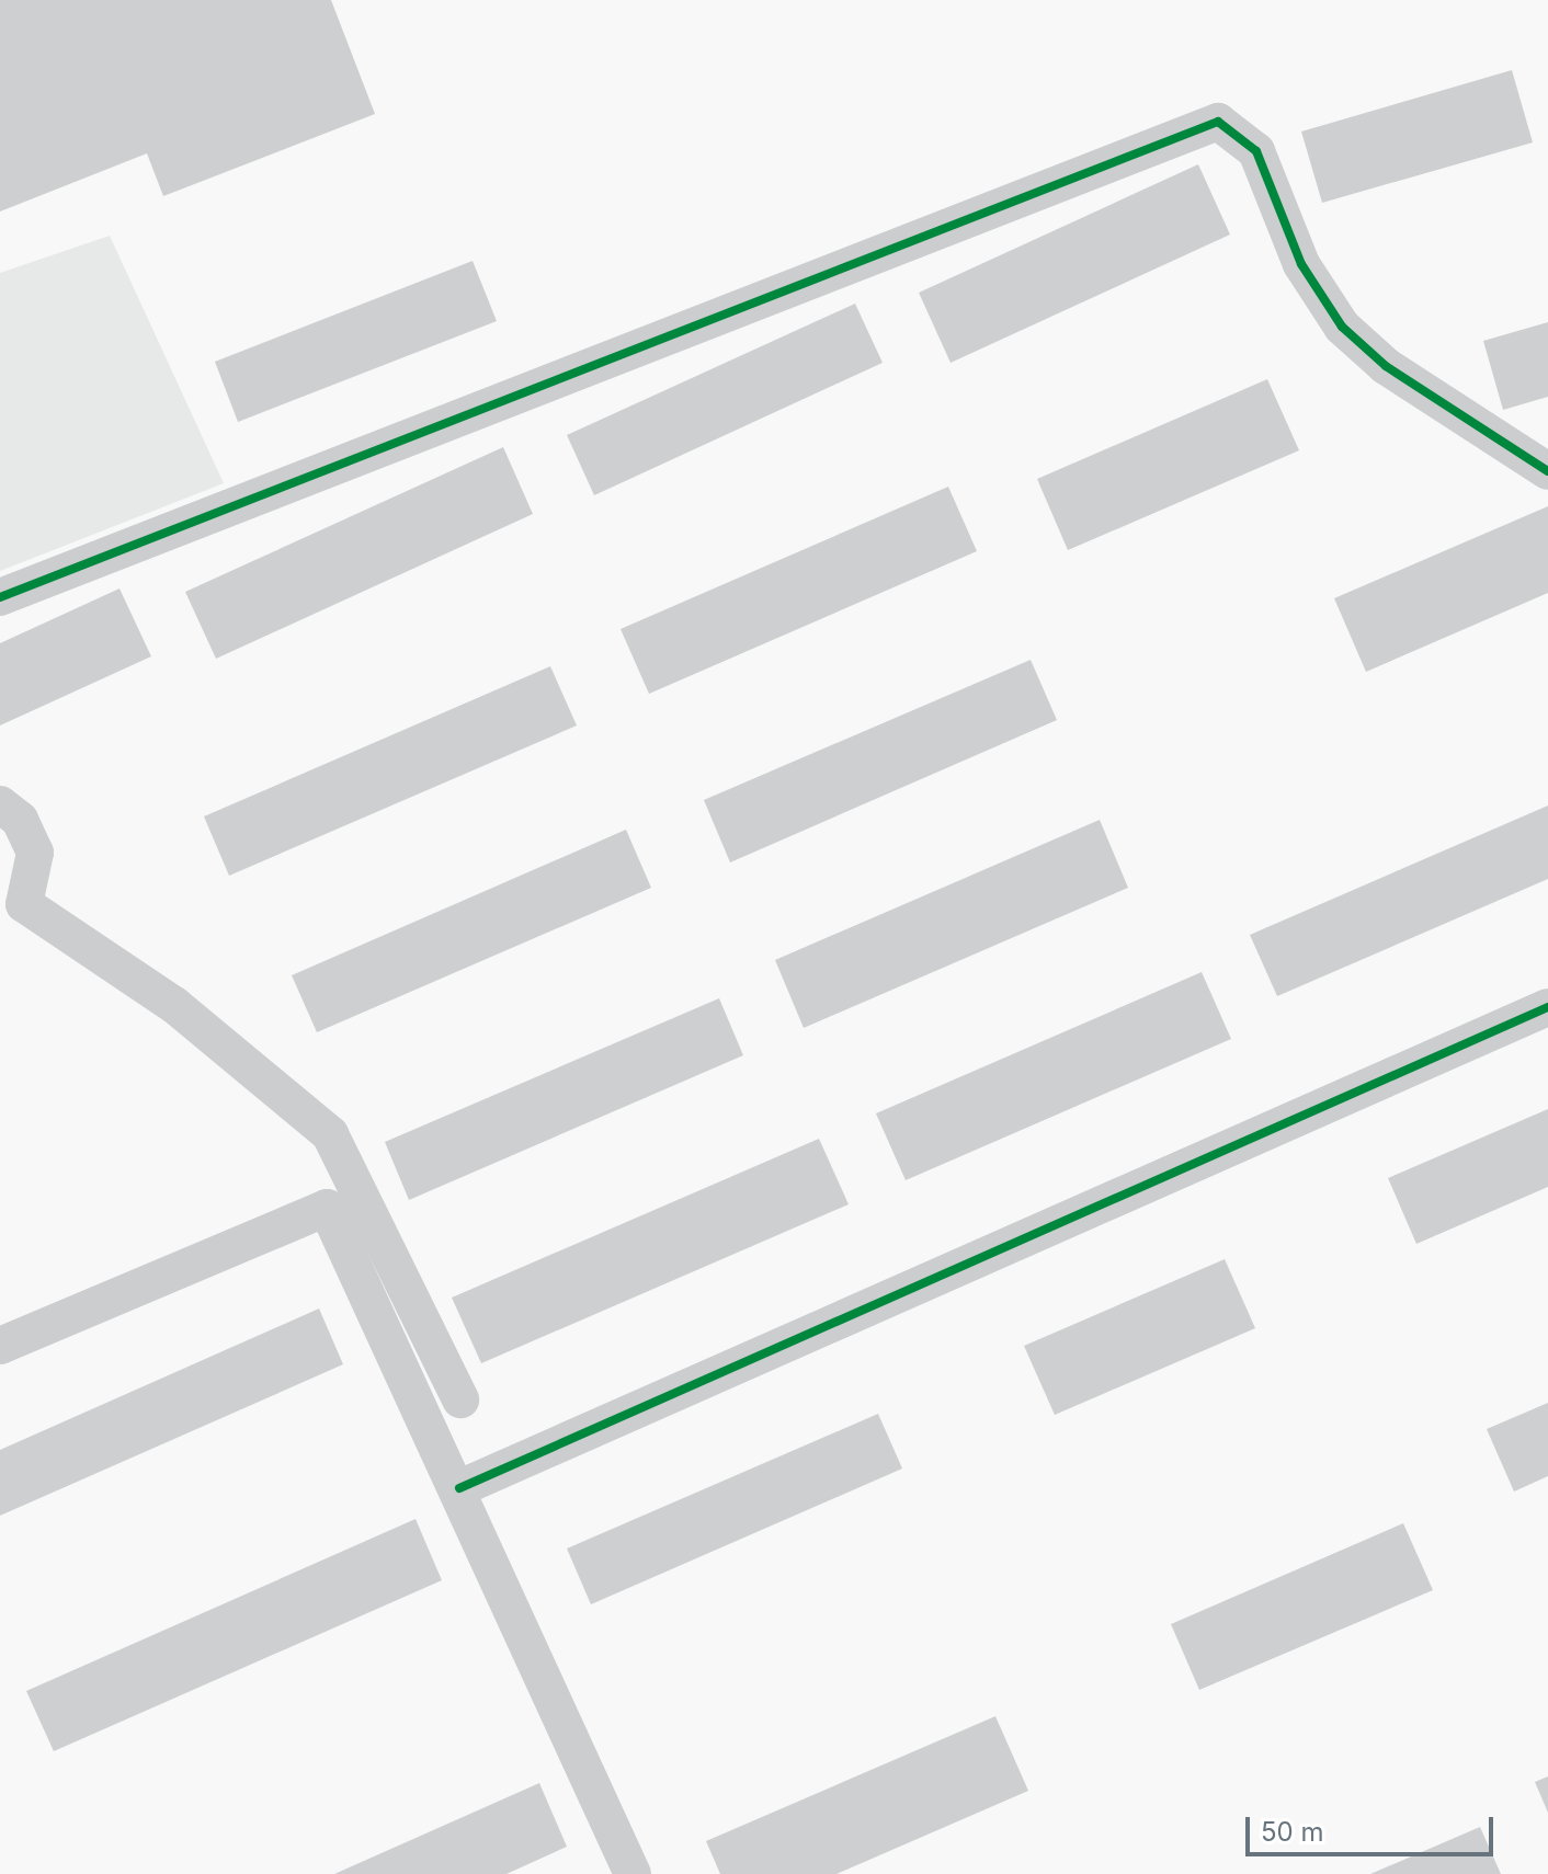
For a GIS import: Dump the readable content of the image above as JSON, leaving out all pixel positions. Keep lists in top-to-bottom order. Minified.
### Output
{"scale_bar":"50 m"}
